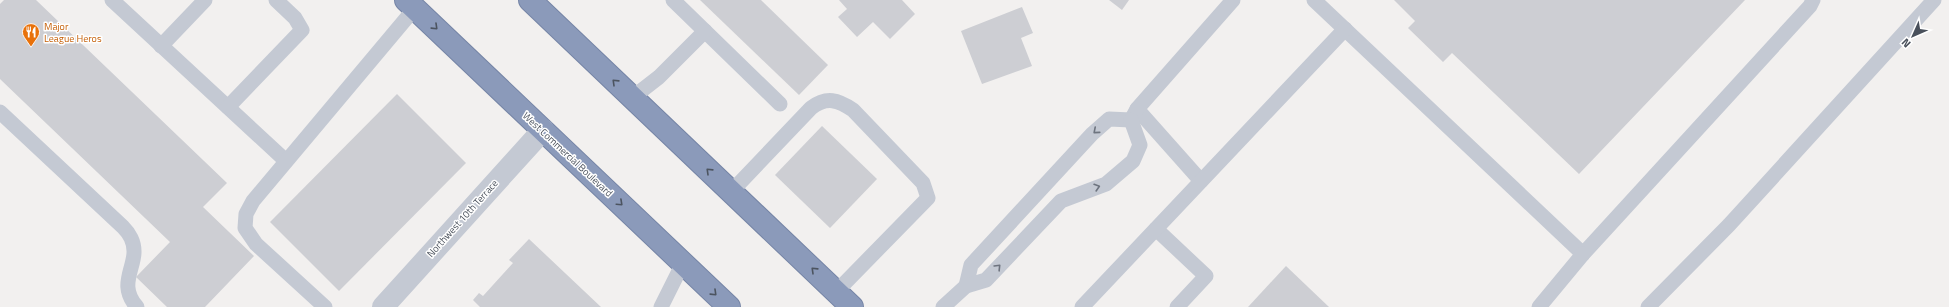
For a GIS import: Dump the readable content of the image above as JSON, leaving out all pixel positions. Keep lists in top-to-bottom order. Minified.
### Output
{"streets":{"highway":["West Commercial Boulevard"],"street":["Northwest 10th Terrace"]},"crossings":[["West Commercial Boulevard","Northwest 10th Terrace"]],"places":{"restaurant":["Major League Heros"]},"north":"bottom left"}
